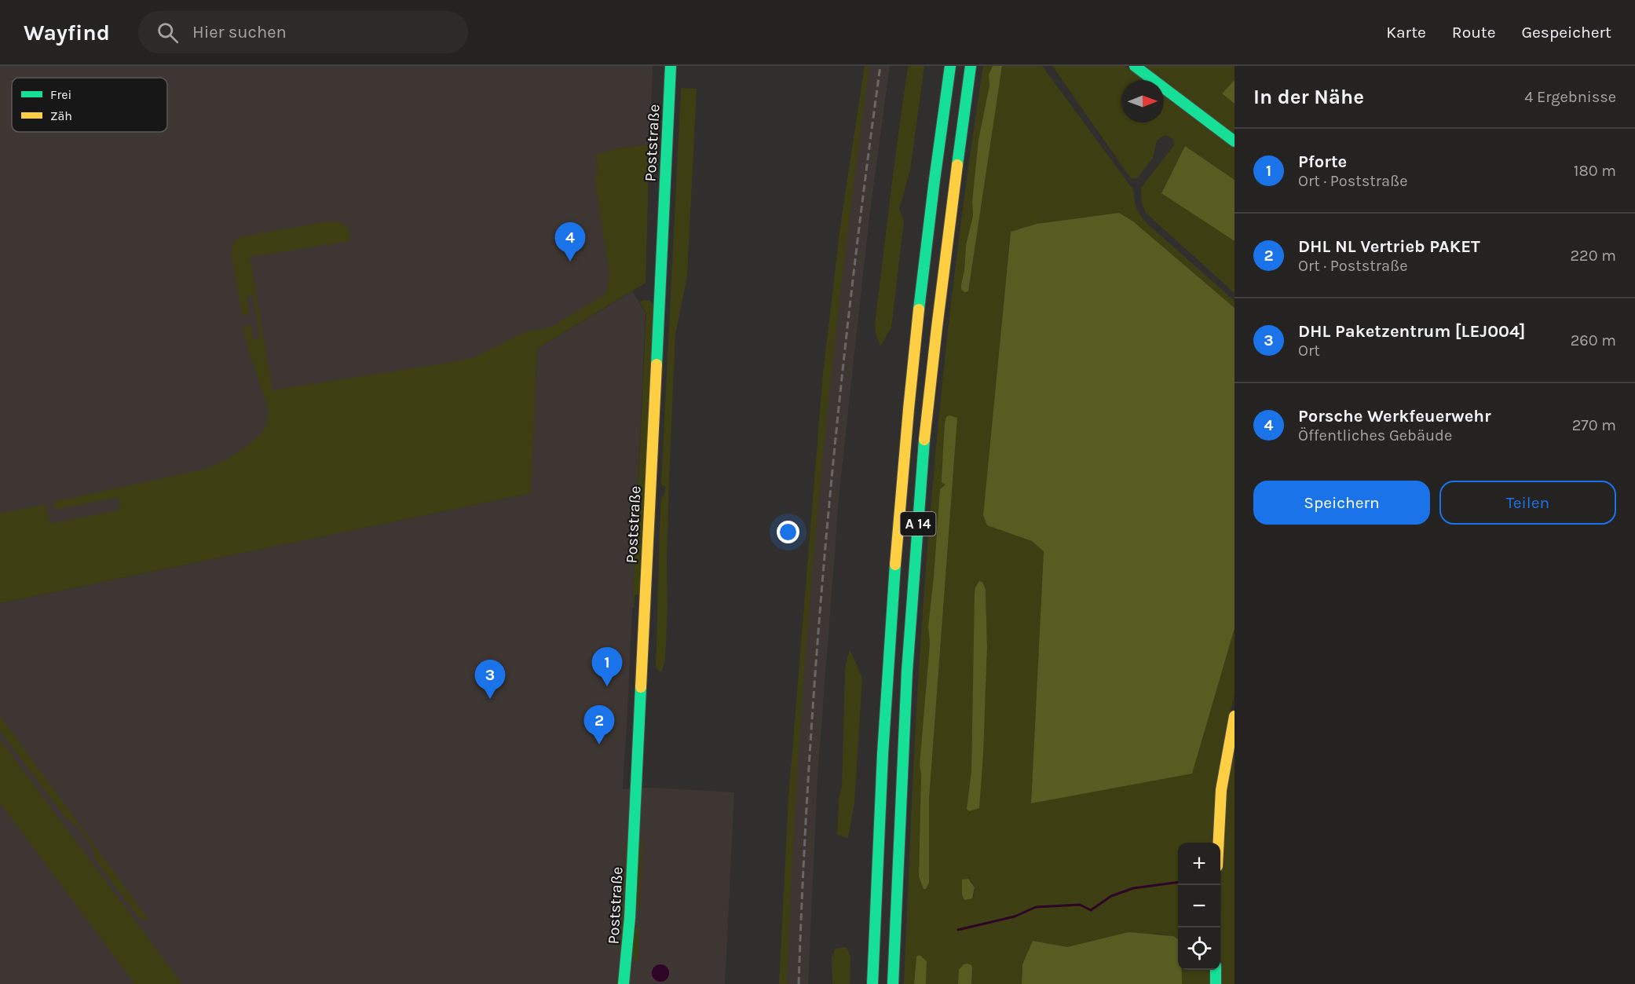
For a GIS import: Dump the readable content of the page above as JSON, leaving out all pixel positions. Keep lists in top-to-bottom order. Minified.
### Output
{"streets":{"main road":["Poststraße","A 14"]},"legend":["Frei","Zäh"],"north":"right","page":{"header":"Wayfind","search":"Hier suchen","nav":["Karte","Route","Gespeichert"],"heading":["In der Nähe","4 Ergebnisse"],"list":[{"mark":"1","name":"Pforte","note":"Ort · Poststraße","value":"180 m"},{"mark":"2","name":"DHL NL Vertrieb PAKET","note":"Ort · Poststraße","value":"220 m"},{"mark":"3","name":"DHL Paketzentrum [LEJ004]","note":"Ort","value":"260 m"},{"mark":"4","name":"Porsche Werkfeuerwehr","note":"Öffentliches Gebäude","value":"270 m"}],"pins":["4","1","3","2"],"buttons":["Speichern","Teilen"],"map_buttons":["+","−"]}}
